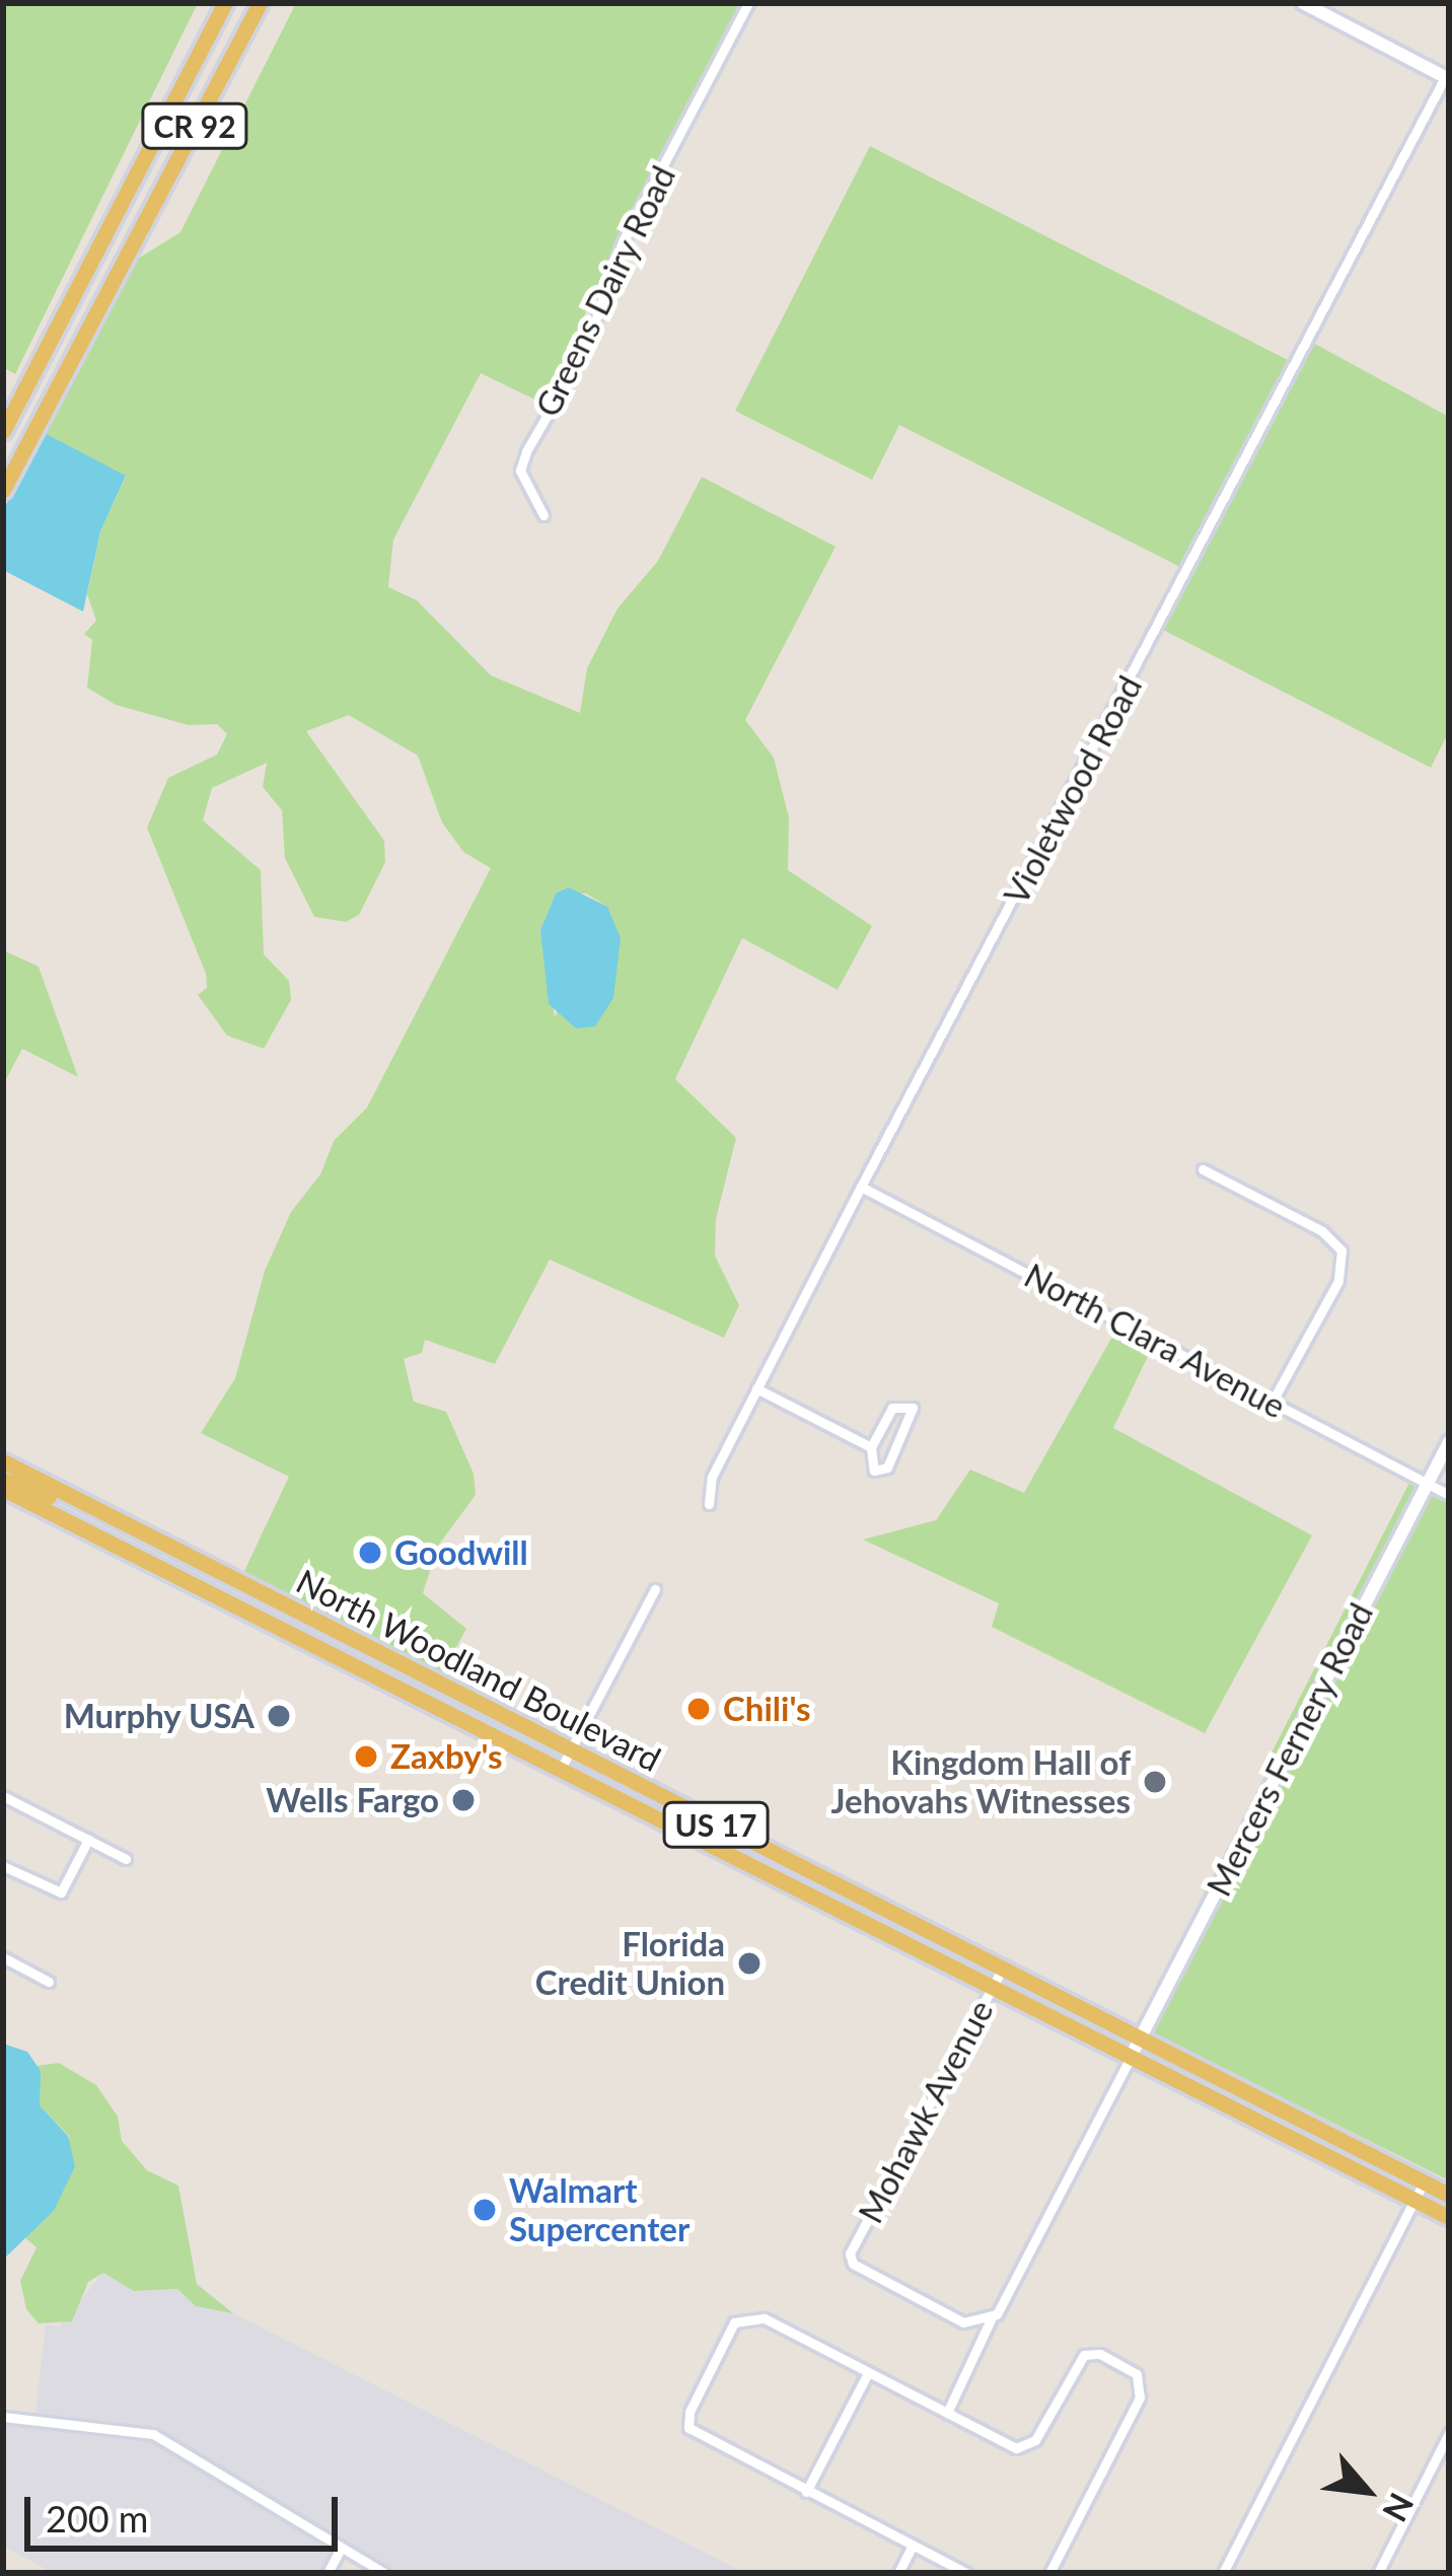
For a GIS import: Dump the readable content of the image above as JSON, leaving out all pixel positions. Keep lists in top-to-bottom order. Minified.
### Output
{"streets":{"main road":["CR 92","North Woodland Boulevard","US 17"],"street":["Greens Dairy Road","Violetwood Road","North Clara Avenue","Mercers Fernery Road","Mohawk Avenue"]},"crossings":[["Violetwood Road","North Clara Avenue"],["North Clara Avenue","Mercers Fernery Road"],["North Woodland Boulevard","Mercers Fernery Road"],["North Woodland Boulevard","Mohawk Avenue"]],"places":["Goodwill","Chili's","Murphy USA","Zaxby's","Kingdom Hall of Jehovahs Witnesses","Wells Fargo","Florida Credit Union","Walmart Supercenter"],"scale_bar":"200 m","north":"bottom right"}
